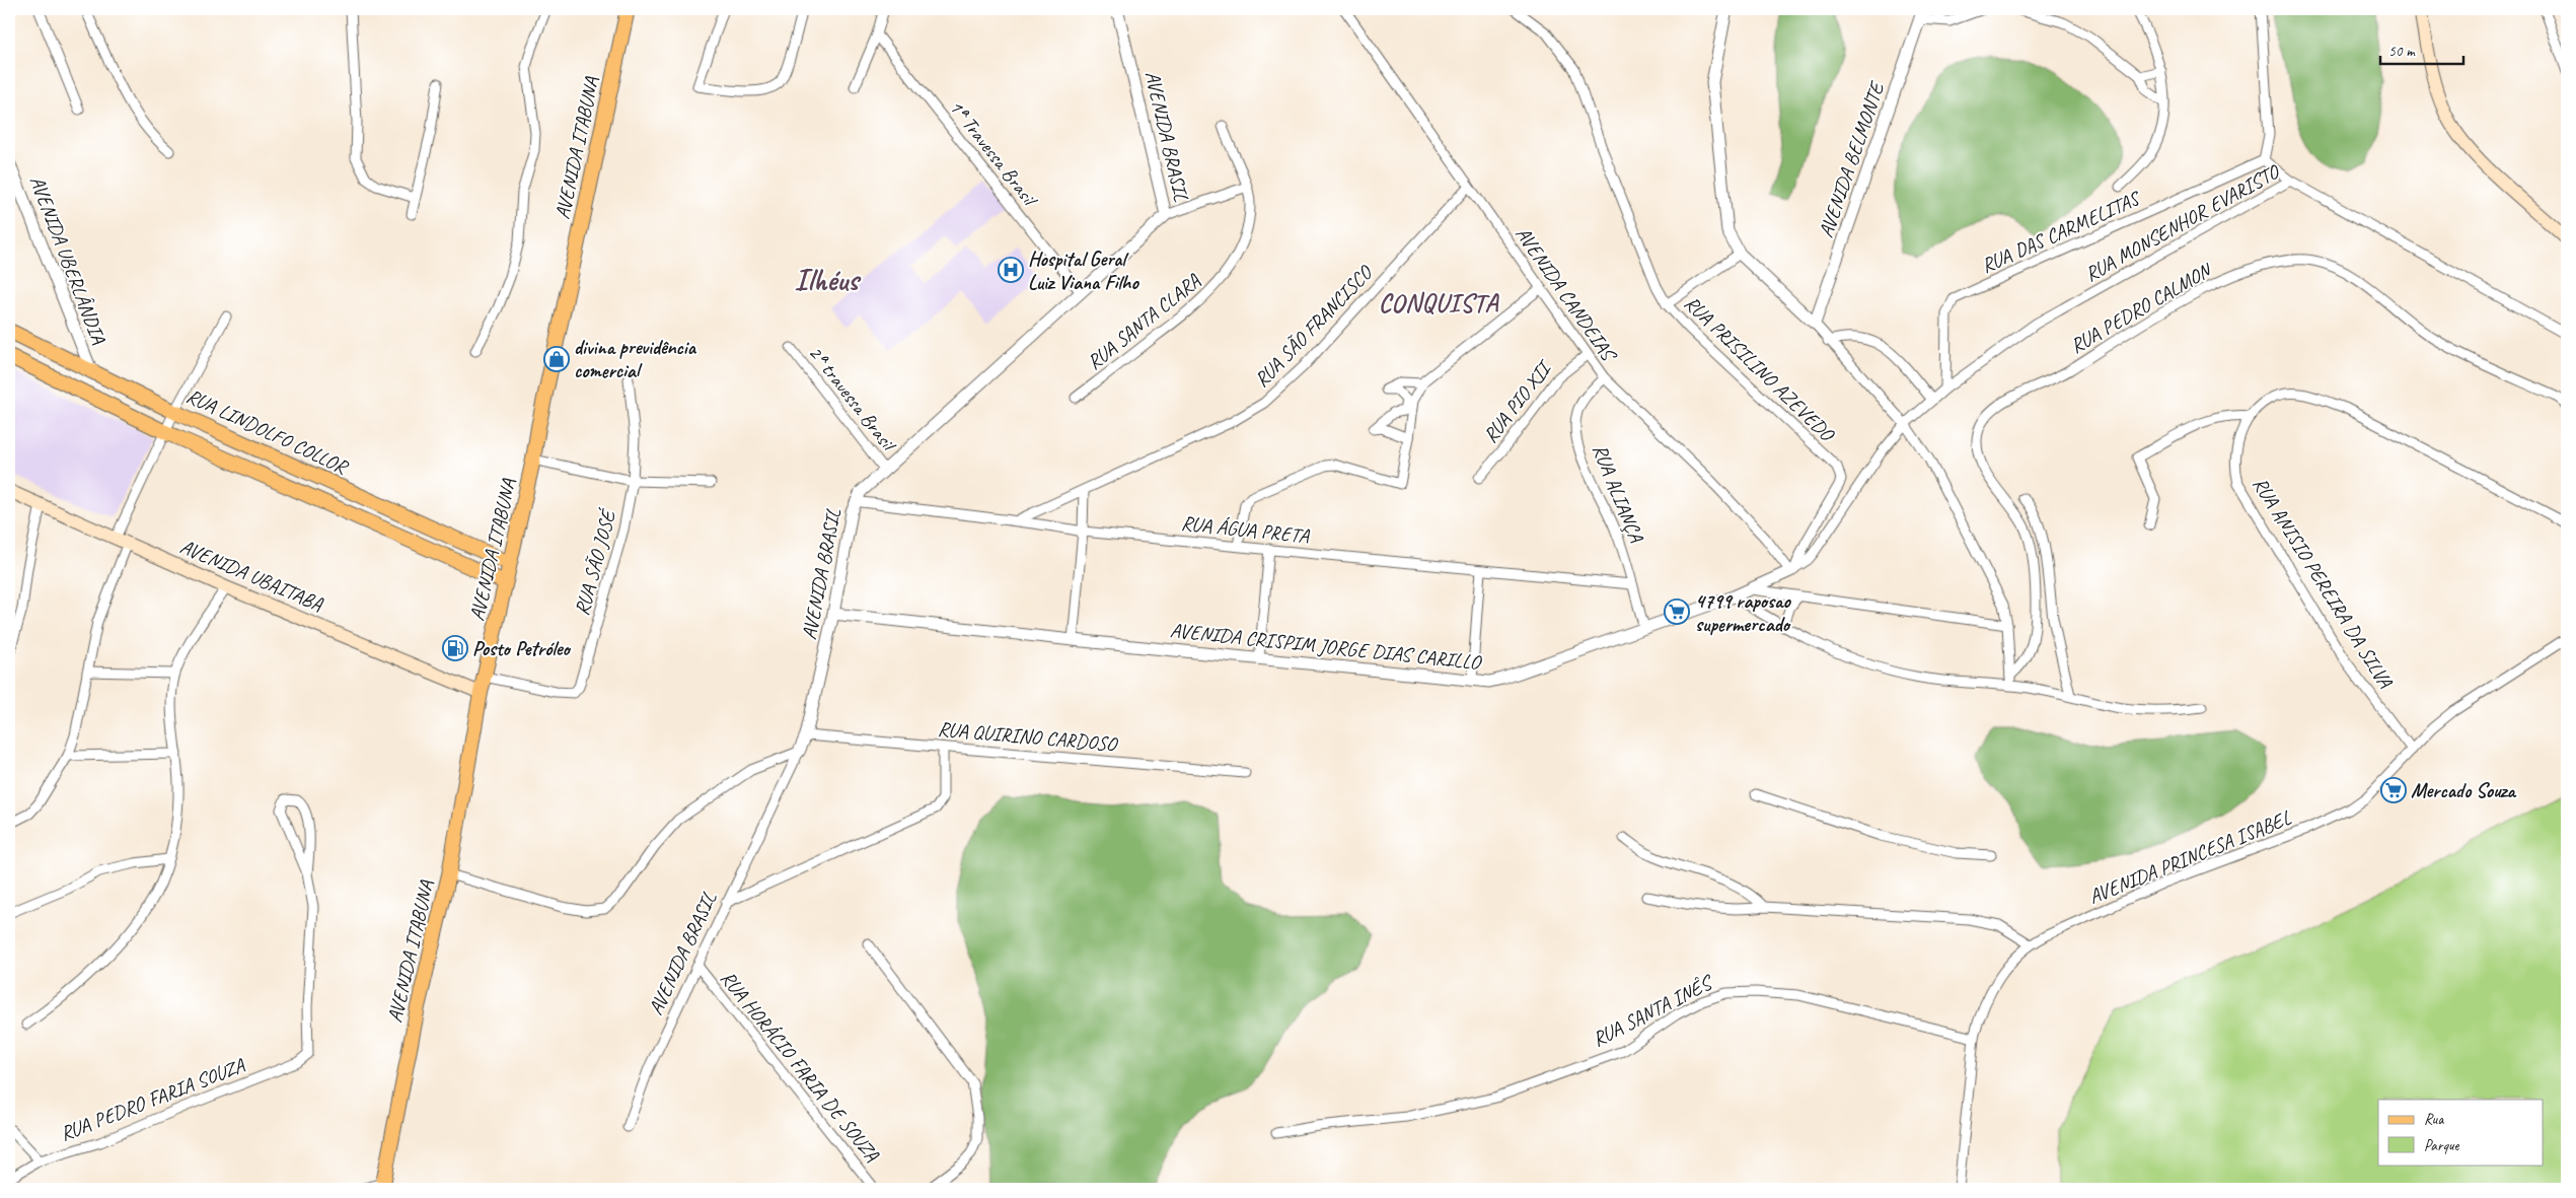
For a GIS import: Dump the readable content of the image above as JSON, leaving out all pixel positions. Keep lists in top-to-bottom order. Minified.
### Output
{"streets":{"main road":["AVENIDA ITABUNA","RUA LINDOLFO COLLOR","AVENIDA UBAITABA"],"street":["AVENIDA BRASIL","1ª Travessa Brasil","AVENIDA BELMONTE","RUA MONSENHOR EVARISTO","RUA DAS CARMELITAS","AVENIDA UBERLÂNDIA","AVENIDA CANDEIAS","RUA PEDRO CALMON","RUA SANTA CLARA","RUA SÃO FRANCISCO","RUA PRISILINO AZEVEDO","2ª travessa Brasil","RUA PIO XII","RUA ALIANÇA","RUA ÁGUA PRETA","RUA SÃO JOSÉ","RUA ANISIO PEREIRA DA SILVA","AVENIDA CRISPIM JORGE DIAS CARILLO","RUA QUIRINO CARDOSO","AVENIDA PRINCESA ISABEL","RUA SANTA INÊS","RUA HORÁCIO FARIA DE SOUZA","RUA PEDRO FARIA SOUZA"]},"crossings":[["AVENIDA BRASIL","1ª Travessa Brasil"],["AVENIDA BRASIL","2ª travessa Brasil"],["AVENIDA BRASIL","RUA ÁGUA PRETA"],["AVENIDA BRASIL","AVENIDA CRISPIM JORGE DIAS CARILLO"],["AVENIDA BRASIL","RUA QUIRINO CARDOSO"],["AVENIDA BRASIL","RUA HORÁCIO FARIA DE SOUZA"],["AVENIDA ITABUNA","RUA LINDOLFO COLLOR"],["AVENIDA ITABUNA","RUA SÃO JOSÉ"],["AVENIDA ITABUNA","AVENIDA UBAITABA"],["RUA MONSENHOR EVARISTO","RUA DAS CARMELITAS"],["RUA MONSENHOR EVARISTO","AVENIDA CRISPIM JORGE DIAS CARILLO"],["AVENIDA UBERLÂNDIA","RUA LINDOLFO COLLOR"],["AVENIDA CANDEIAS","RUA SÃO FRANCISCO"],["AVENIDA CANDEIAS","RUA PRISILINO AZEVEDO"],["AVENIDA CANDEIAS","RUA PIO XII"],["AVENIDA CANDEIAS","RUA ALIANÇA"],["AVENIDA CANDEIAS","AVENIDA CRISPIM JORGE DIAS CARILLO"],["RUA SÃO FRANCISCO","RUA ÁGUA PRETA"],["RUA PRISILINO AZEVEDO","AVENIDA CRISPIM JORGE DIAS CARILLO"],["RUA ALIANÇA","RUA ÁGUA PRETA"],["RUA ALIANÇA","AVENIDA CRISPIM JORGE DIAS CARILLO"],["RUA ANISIO PEREIRA DA SILVA","AVENIDA PRINCESA ISABEL"],["AVENIDA PRINCESA ISABEL","RUA SANTA INÊS"]],"districts":["Ilhéus","CONQUISTA"],"places":{"hospital":["Hospital Geral Luiz Viana Filho"],"shop":["divina previdência comercial"],"supermarket":["4799 raposao supermercado","Mercado Souza"],"fuel station":["Posto Petróleo"]},"legend":["Rua","Parque"],"scale_bar":"50 m"}
